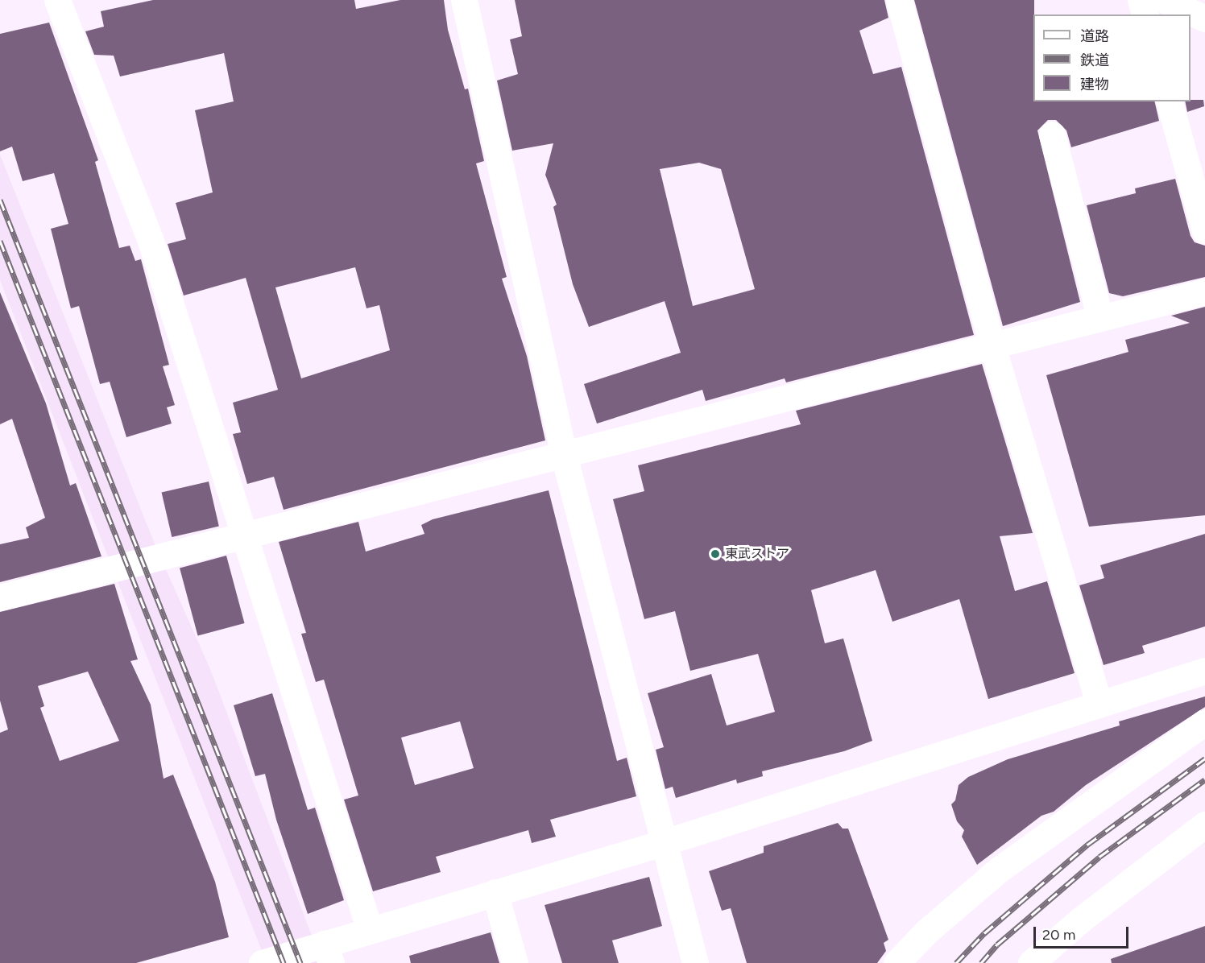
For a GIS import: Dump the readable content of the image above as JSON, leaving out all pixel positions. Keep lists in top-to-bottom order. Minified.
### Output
{"places":["東武ストア"],"legend":["道路","鉄道","建物"],"scale_bar":"20 m"}
